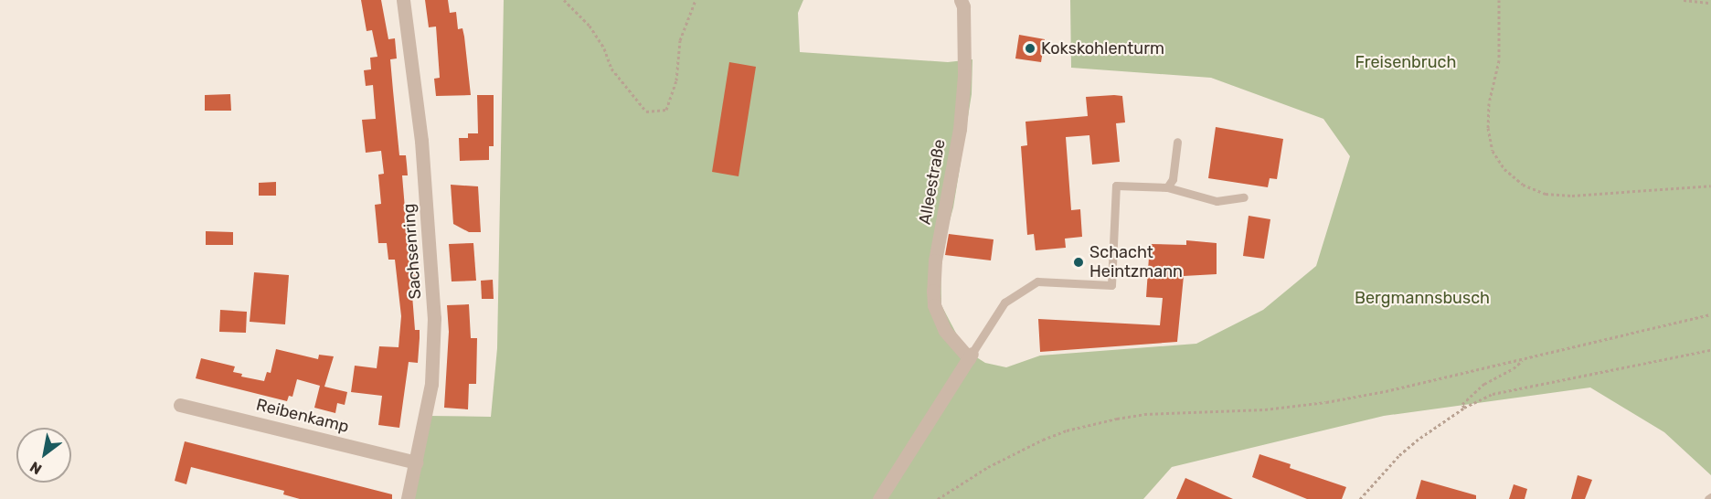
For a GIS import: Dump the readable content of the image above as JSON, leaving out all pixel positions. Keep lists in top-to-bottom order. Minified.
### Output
{"streets":{"street":["Alleestraße","Sachsenring","Reibenkamp"]},"crossings":[["Sachsenring","Reibenkamp"]],"parks":["Freisenbruch","Bergmannsbusch"],"places":["Kokskohlenturm","Schacht Heintzmann"],"north":"bottom left"}
